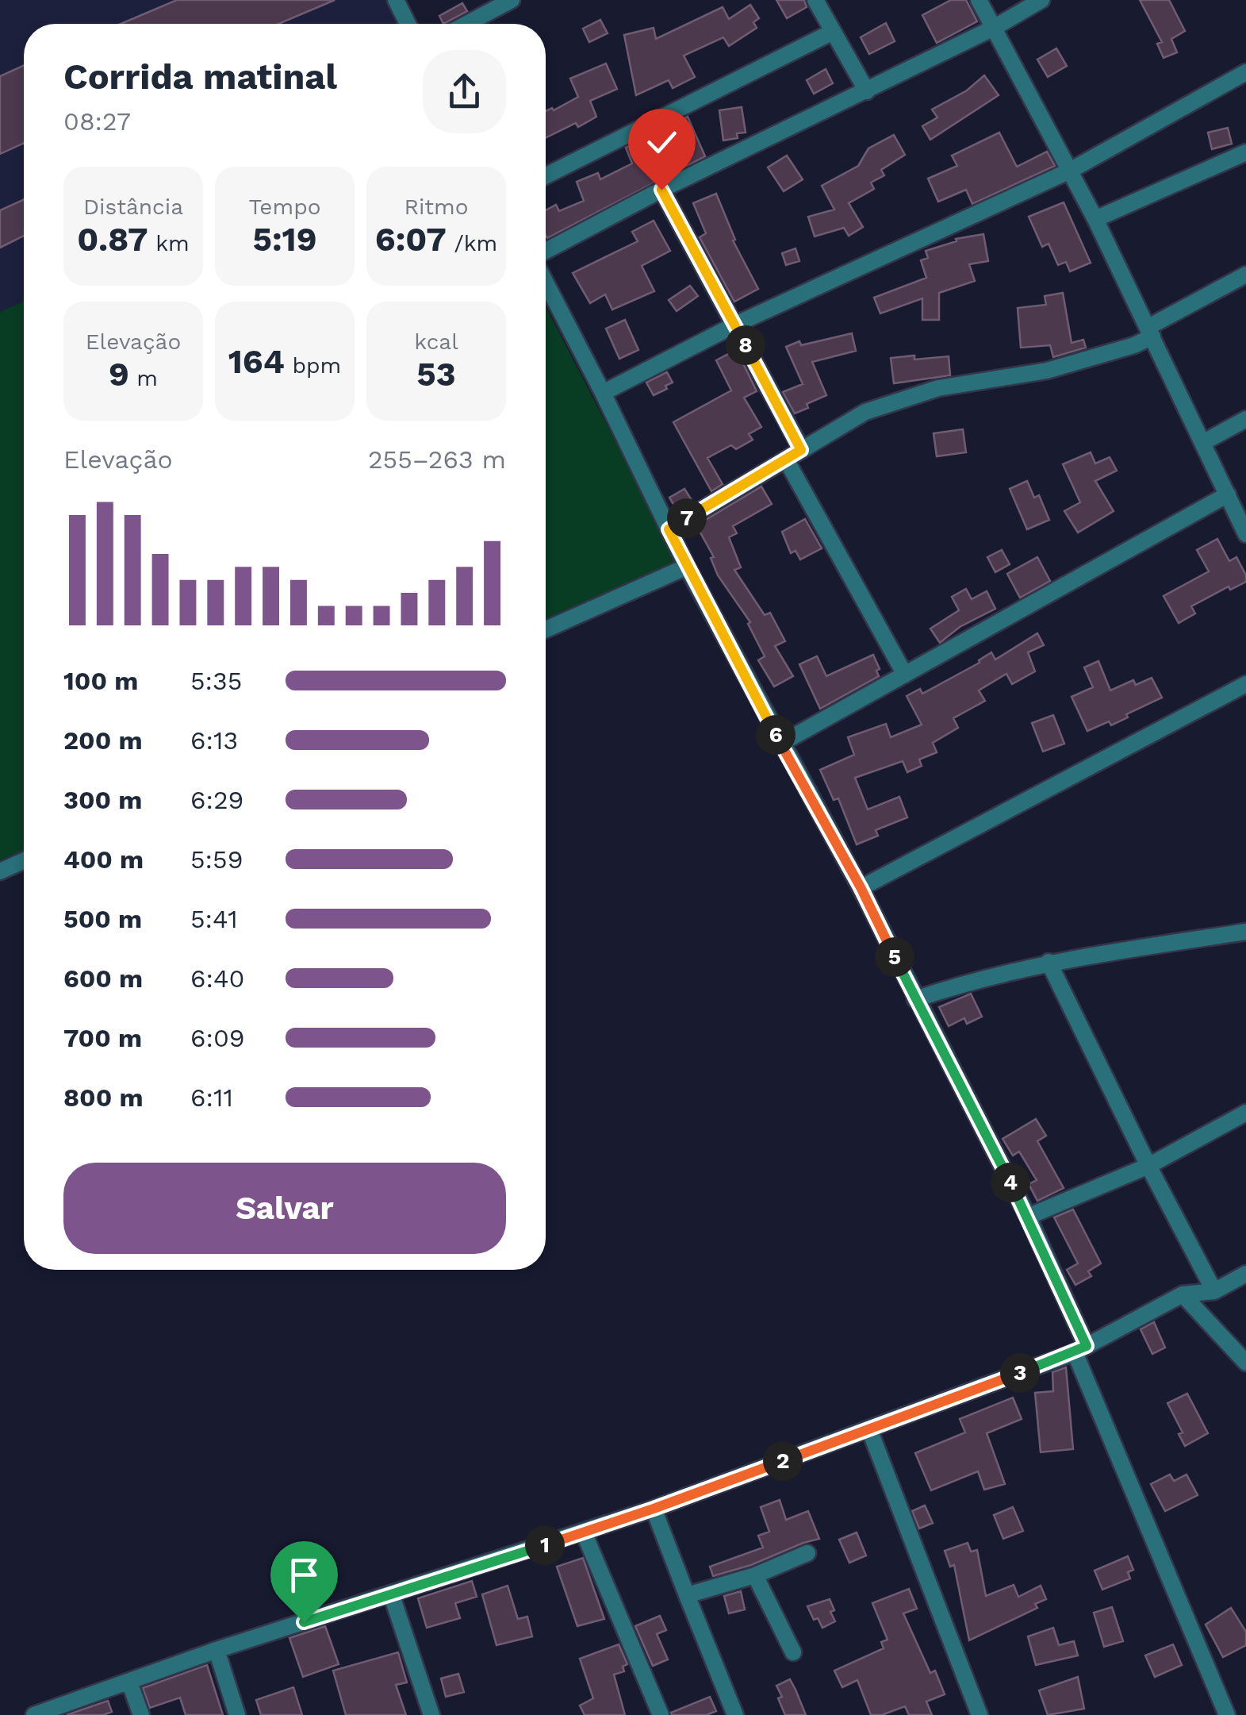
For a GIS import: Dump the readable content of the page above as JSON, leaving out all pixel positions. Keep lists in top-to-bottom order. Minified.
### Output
{"page":{"heading":["Corrida matinal","08:27"],"stats":[["Distância","0.87 km"],["Tempo","5:19"],["Ritmo","6:07 /km"],["Elevação","9 m"],["164 bpm"],["kcal","53"]],"pins":["8","7","6","5","4","3","2","1"],"chart":["Elevação","255–263 m"],"list":[{"name":"100 m","note":"5:35"},{"name":"200 m","note":"6:13"},{"name":"300 m","note":"6:29"},{"name":"400 m","note":"5:59"},{"name":"500 m","note":"5:41"},{"name":"600 m","note":"6:40"},{"name":"700 m","note":"6:09"},{"name":"800 m","note":"6:11"}],"buttons":"Salvar"}}
